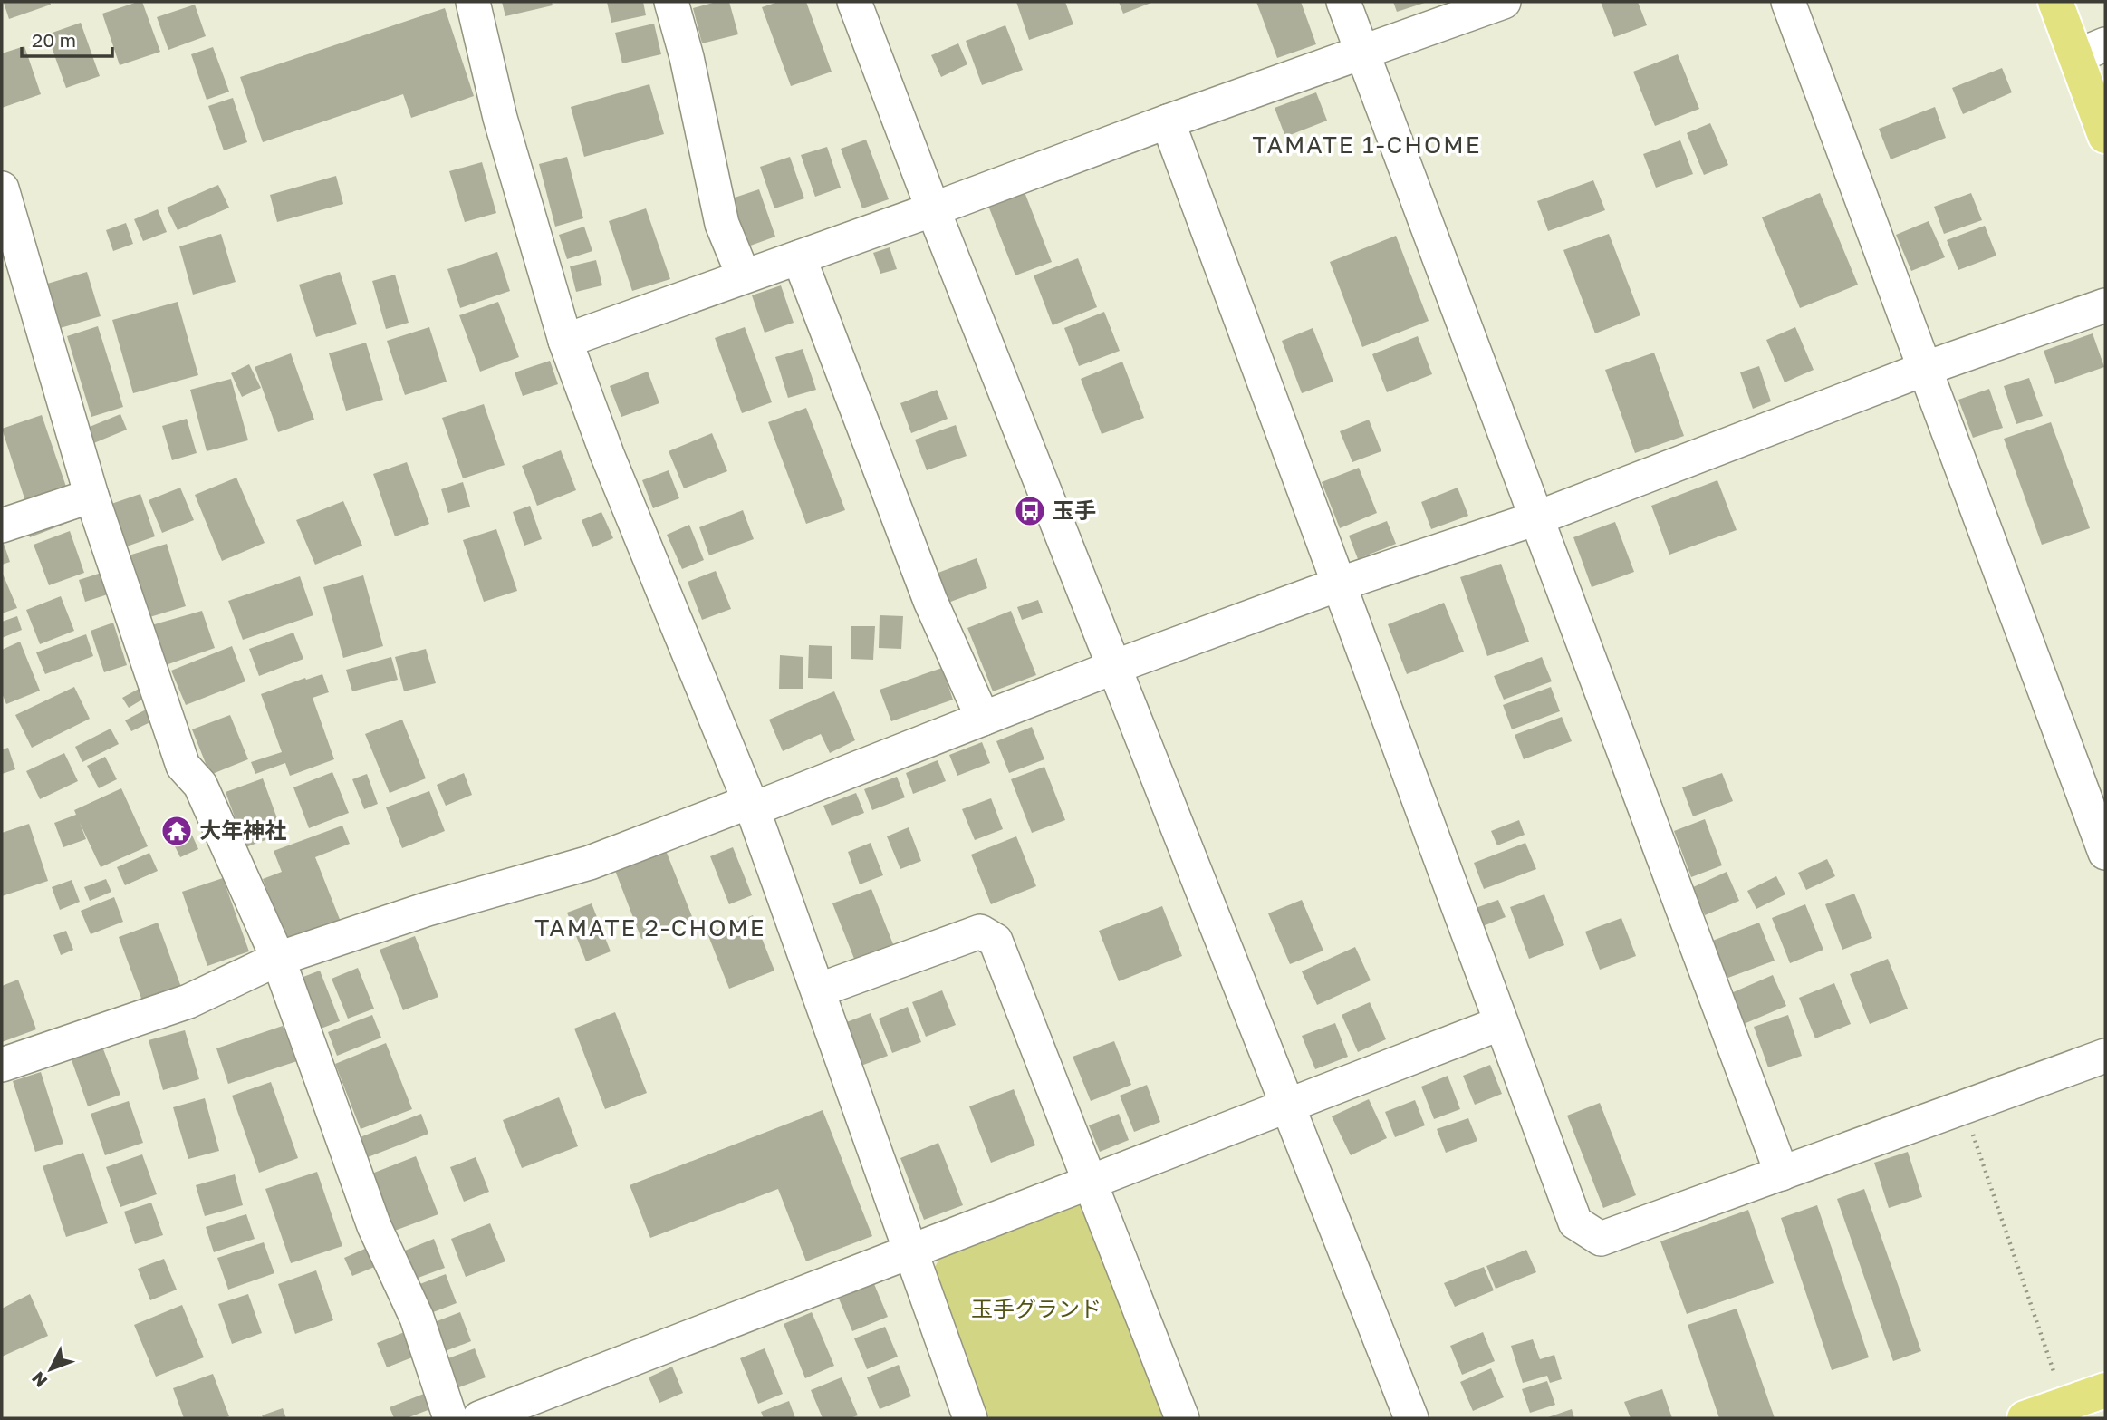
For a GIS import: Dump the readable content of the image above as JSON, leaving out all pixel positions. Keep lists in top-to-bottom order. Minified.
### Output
{"districts":["TAMATE 1-CHOME","TAMATE 2-CHOME"],"parks":["玉手グランド"],"places":{"bus stop":["玉手"],"temple":["大年神社"]},"scale_bar":"20 m","north":"bottom left"}
